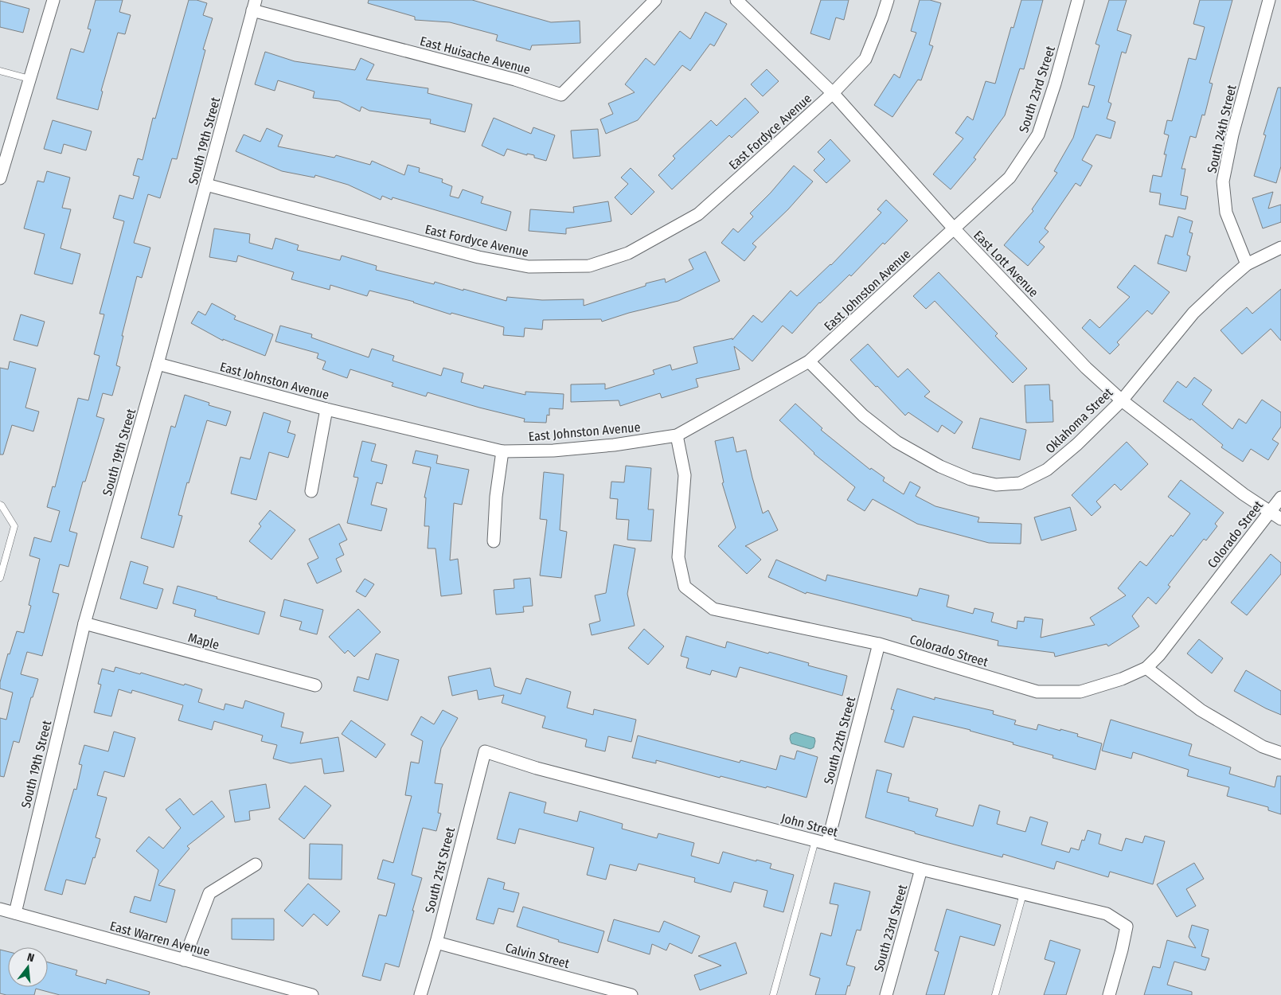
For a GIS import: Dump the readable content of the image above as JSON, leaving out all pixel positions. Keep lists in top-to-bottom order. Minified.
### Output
{"streets":{"street":["East Huisache Avenue","South 23rd Street","South 24th Street","East Fordyce Avenue","South 19th Street","East Lott Avenue","East Johnston Avenue","Oklahoma Street","Colorado Street","Maple","South 22th Street","John Street","South 21st Street","East Warren Avenue","Calvin Street"]},"crossings":[["East Huisache Avenue","South 19th Street"],["South 23rd Street","East Lott Avenue"],["South 23rd Street","East Johnston Avenue"],["South 23rd Street","John Street"],["South 24th Street","Oklahoma Street"],["East Fordyce Avenue","South 19th Street"],["East Fordyce Avenue","East Lott Avenue"],["South 19th Street","East Johnston Avenue"],["South 19th Street","Maple"],["South 19th Street","East Warren Avenue"],["East Lott Avenue","East Johnston Avenue"],["East Lott Avenue","Oklahoma Street"],["East Lott Avenue","Colorado Street"],["East Johnston Avenue","Oklahoma Street"],["East Johnston Avenue","Colorado Street"],["Colorado Street","South 22th Street"],["South 22th Street","John Street"],["John Street","South 21st Street"],["South 21st Street","Calvin Street"]],"north":"top"}
